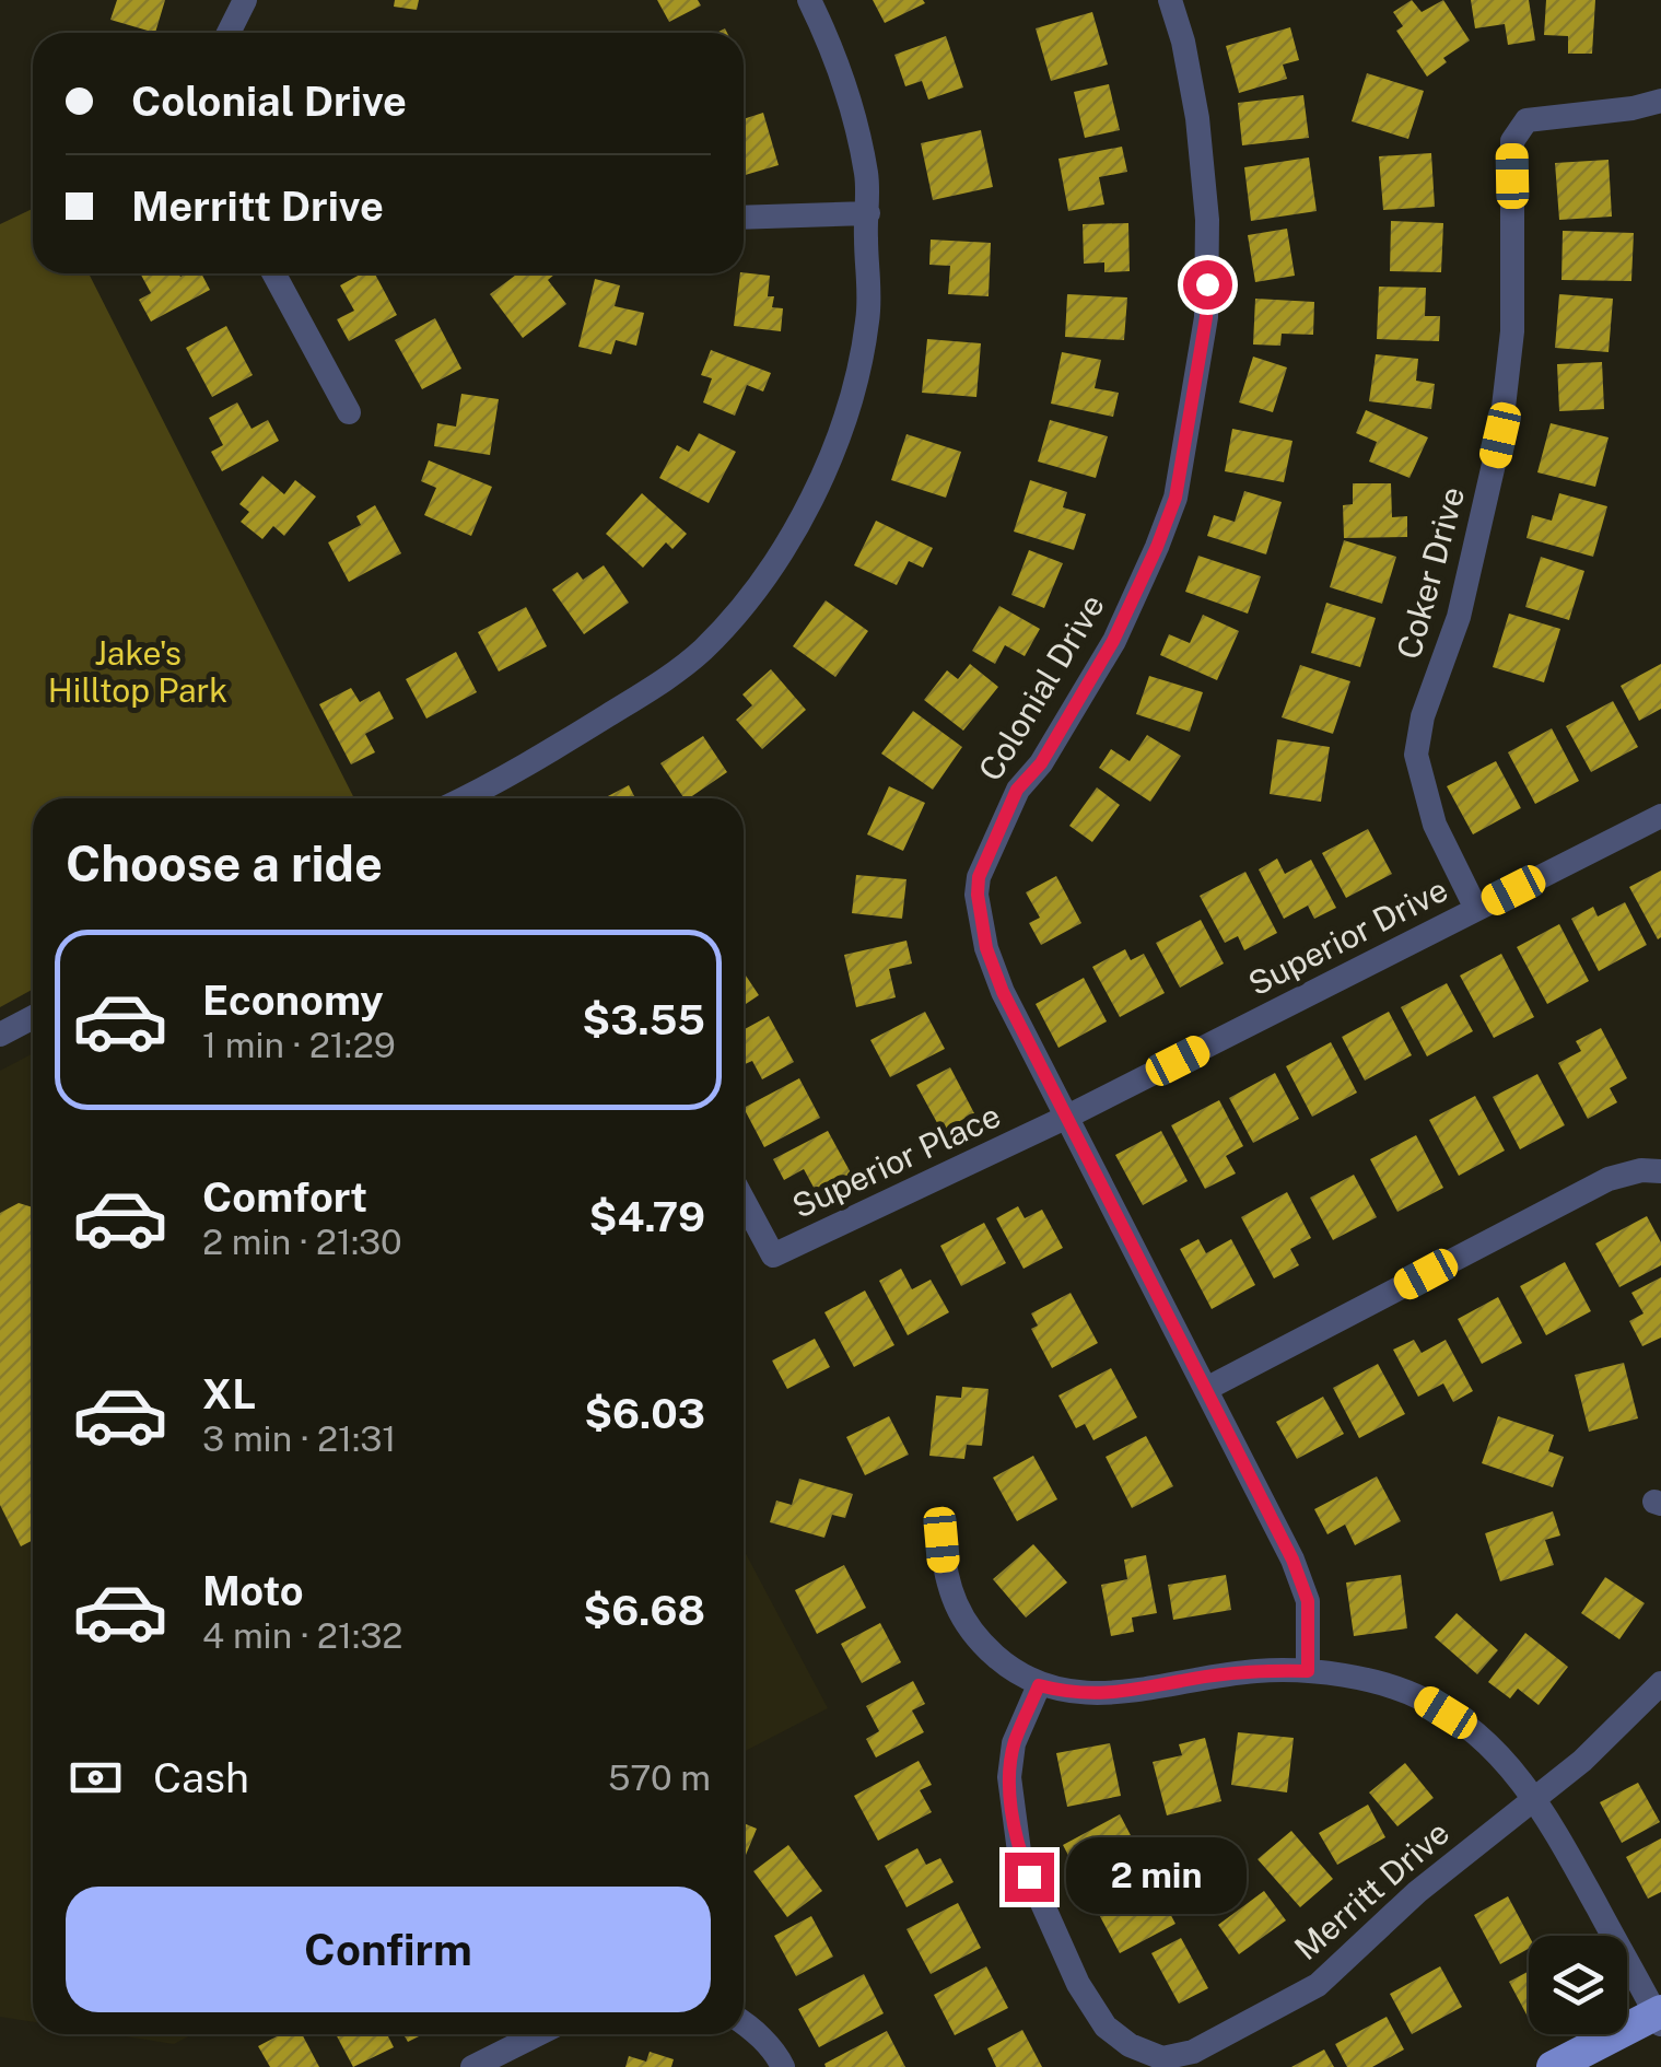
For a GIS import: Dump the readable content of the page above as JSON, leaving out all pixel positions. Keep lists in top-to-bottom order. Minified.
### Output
{"streets":{"street":["Coker Drive","Colonial Drive","Superior Drive","Superior Place","Merritt Drive"]},"crossings":[["Coker Drive","Superior Drive"],["Colonial Drive","Superior Drive"],["Colonial Drive","Superior Place"],["Superior Drive","Superior Place"]],"parks":["Jake's Hilltop Park"],"page":{"banner":["Colonial Drive","Merritt Drive"],"heading":"Choose a ride","list":[{"name":"Economy","note":"1 min · 21:29","value":"$3.55"},{"name":"Comfort","note":"2 min · 21:30","value":"$4.79"},{"name":"XL","note":"3 min · 21:31","value":"$6.03"},{"name":"Moto","note":"4 min · 21:32","value":"$6.68"}],"pay":["Cash","570 m"],"bubble":"2 min","buttons":"Confirm"}}
